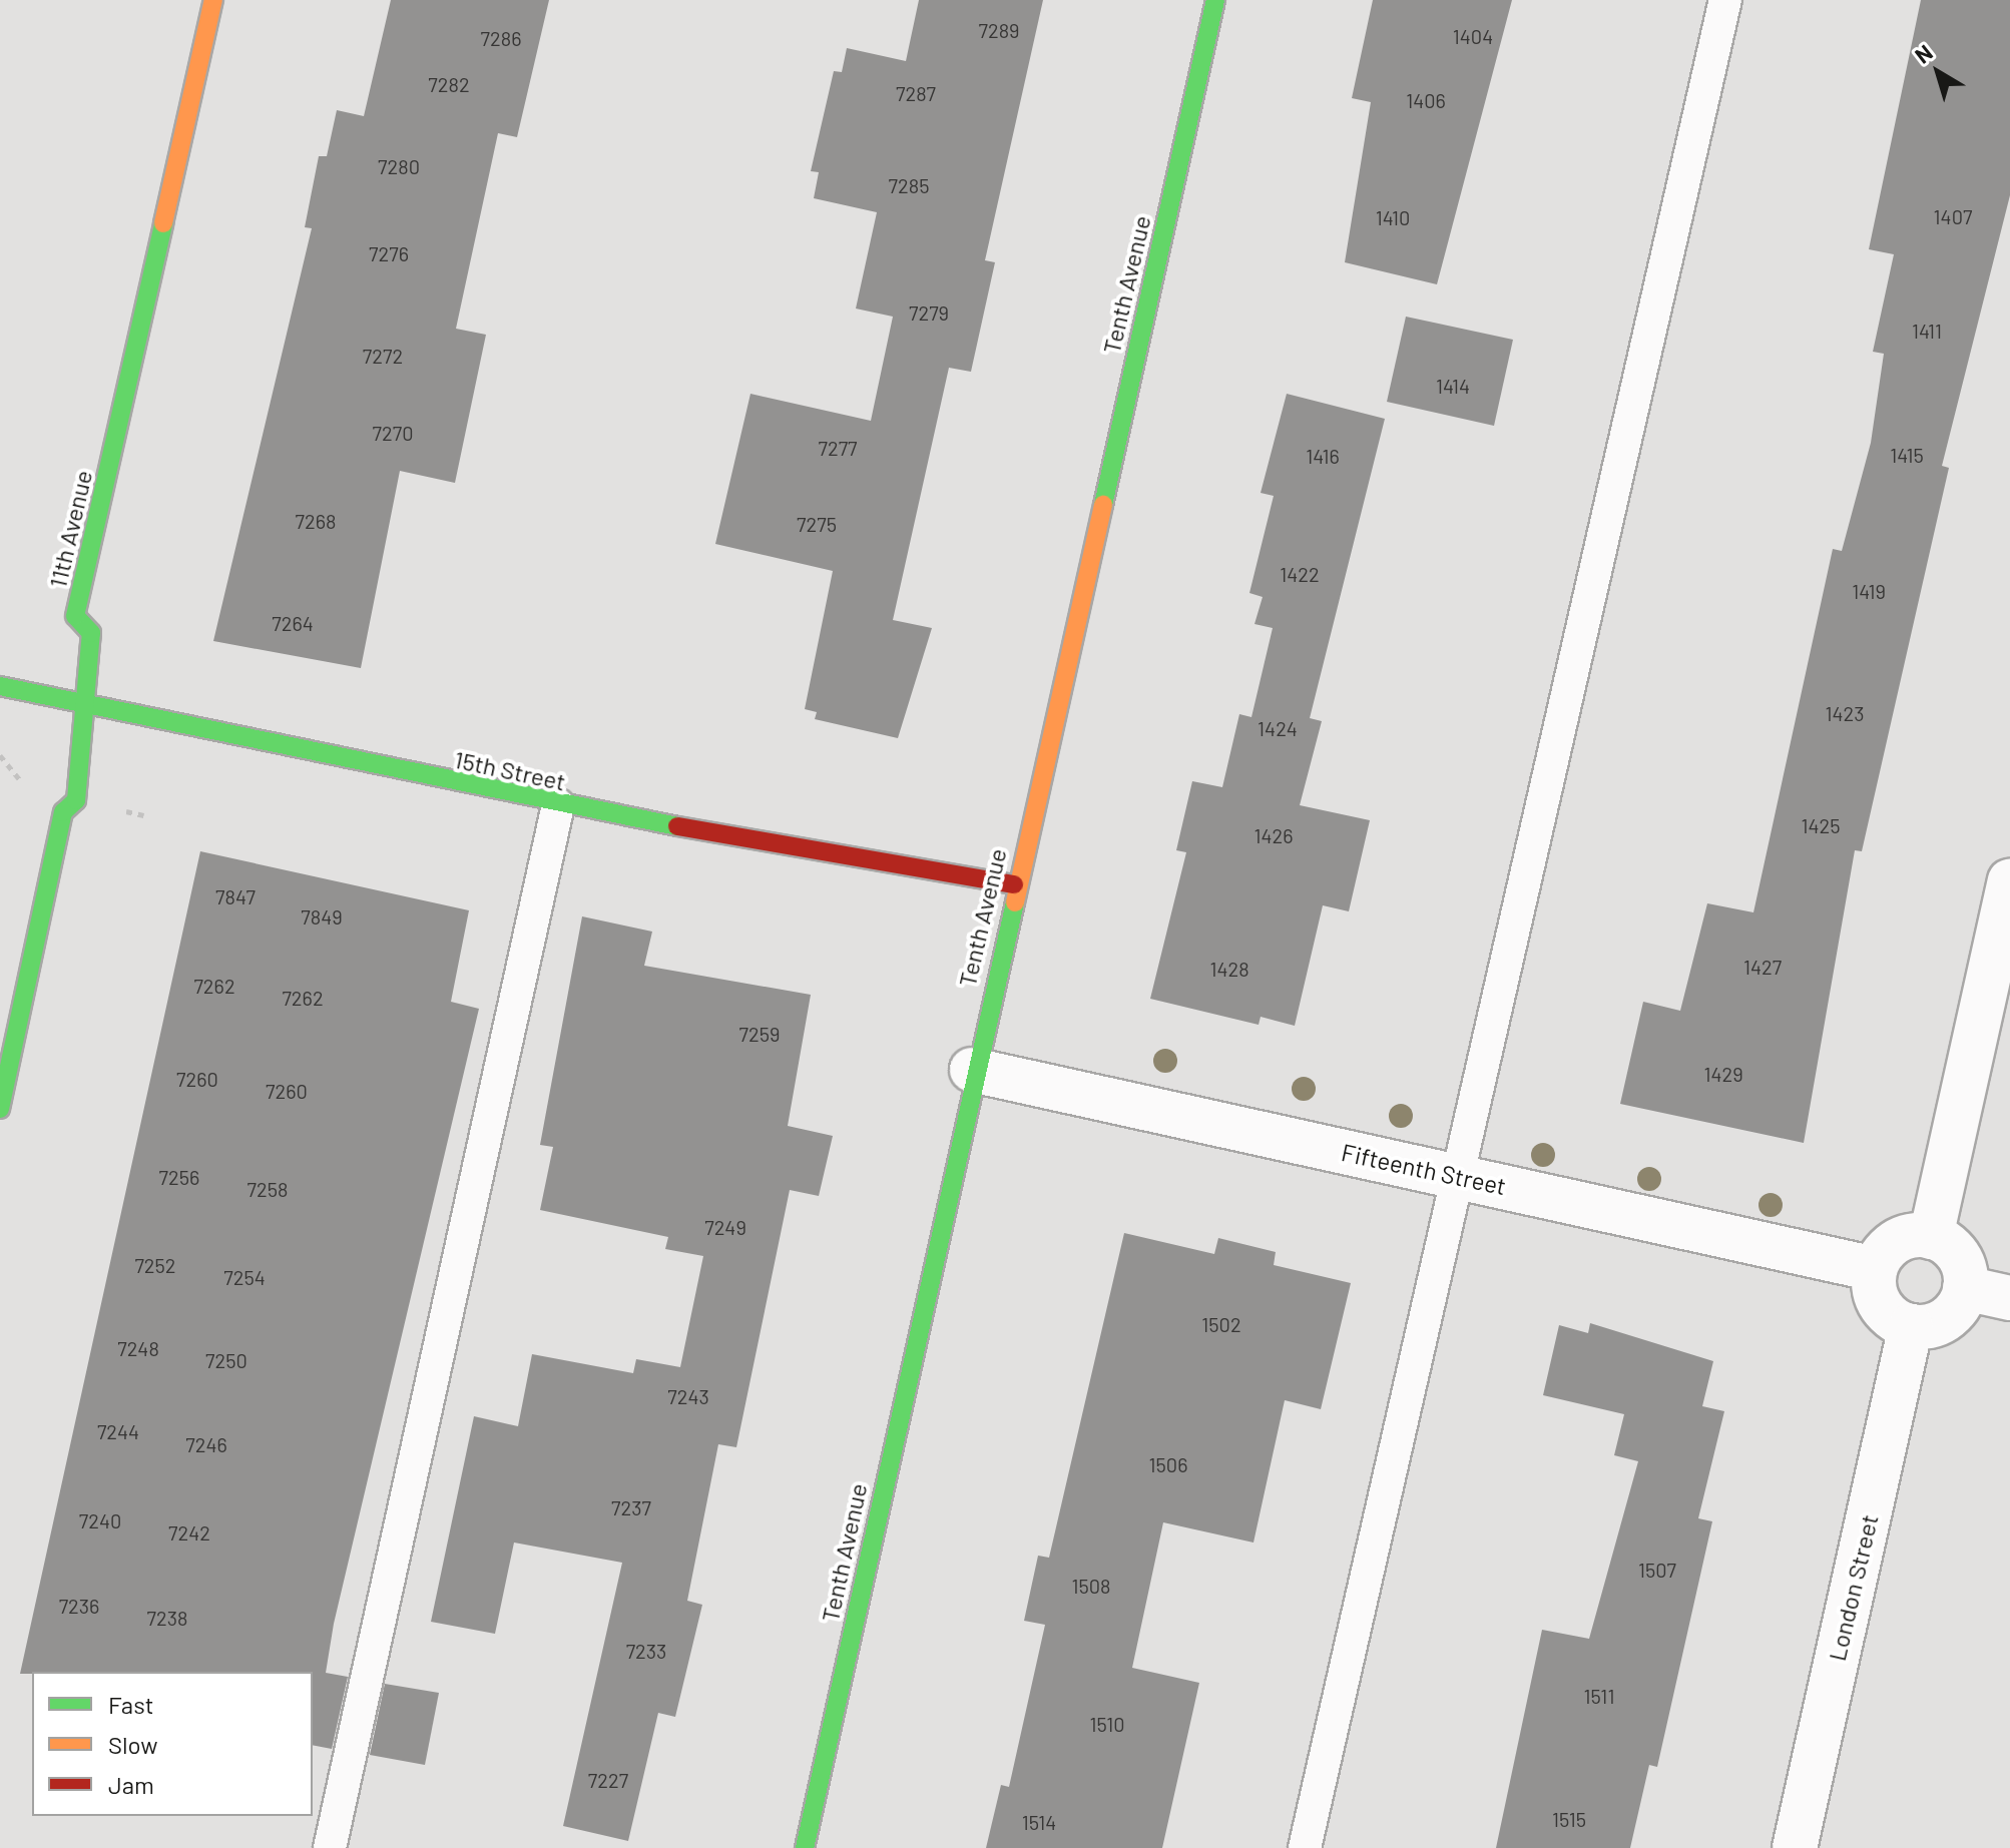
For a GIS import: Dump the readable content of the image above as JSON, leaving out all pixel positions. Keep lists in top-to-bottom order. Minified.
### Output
{"streets":{"street":["Tenth Avenue","11th Avenue","15th Street","Fifteenth Street","London Street"]},"crossings":[["Tenth Avenue","15th Street"],["Tenth Avenue","Fifteenth Street"],["11th Avenue","15th Street"],["Fifteenth Street","London Street"]],"house_numbers":["7289","1404","7286","7282","7287","1406","7280","7285","1407","1410","7276","7279","1411","7272","1414","7270","7277","1415","1416","7268","7275","1422","1419","7264","1423","1424","1425","1426","7847","7849","1427","1428","7262","7262","7259","1429","7260","7260","7256","7258","7249","7252","7254","1502","7248","7250","7243","7244","7246","1506","7237","7240","7242","1507","1508","7236","7238","7233","1511","1510","7227","1515","1514"],"legend":["Fast","Slow","Jam"],"north":"top left"}
